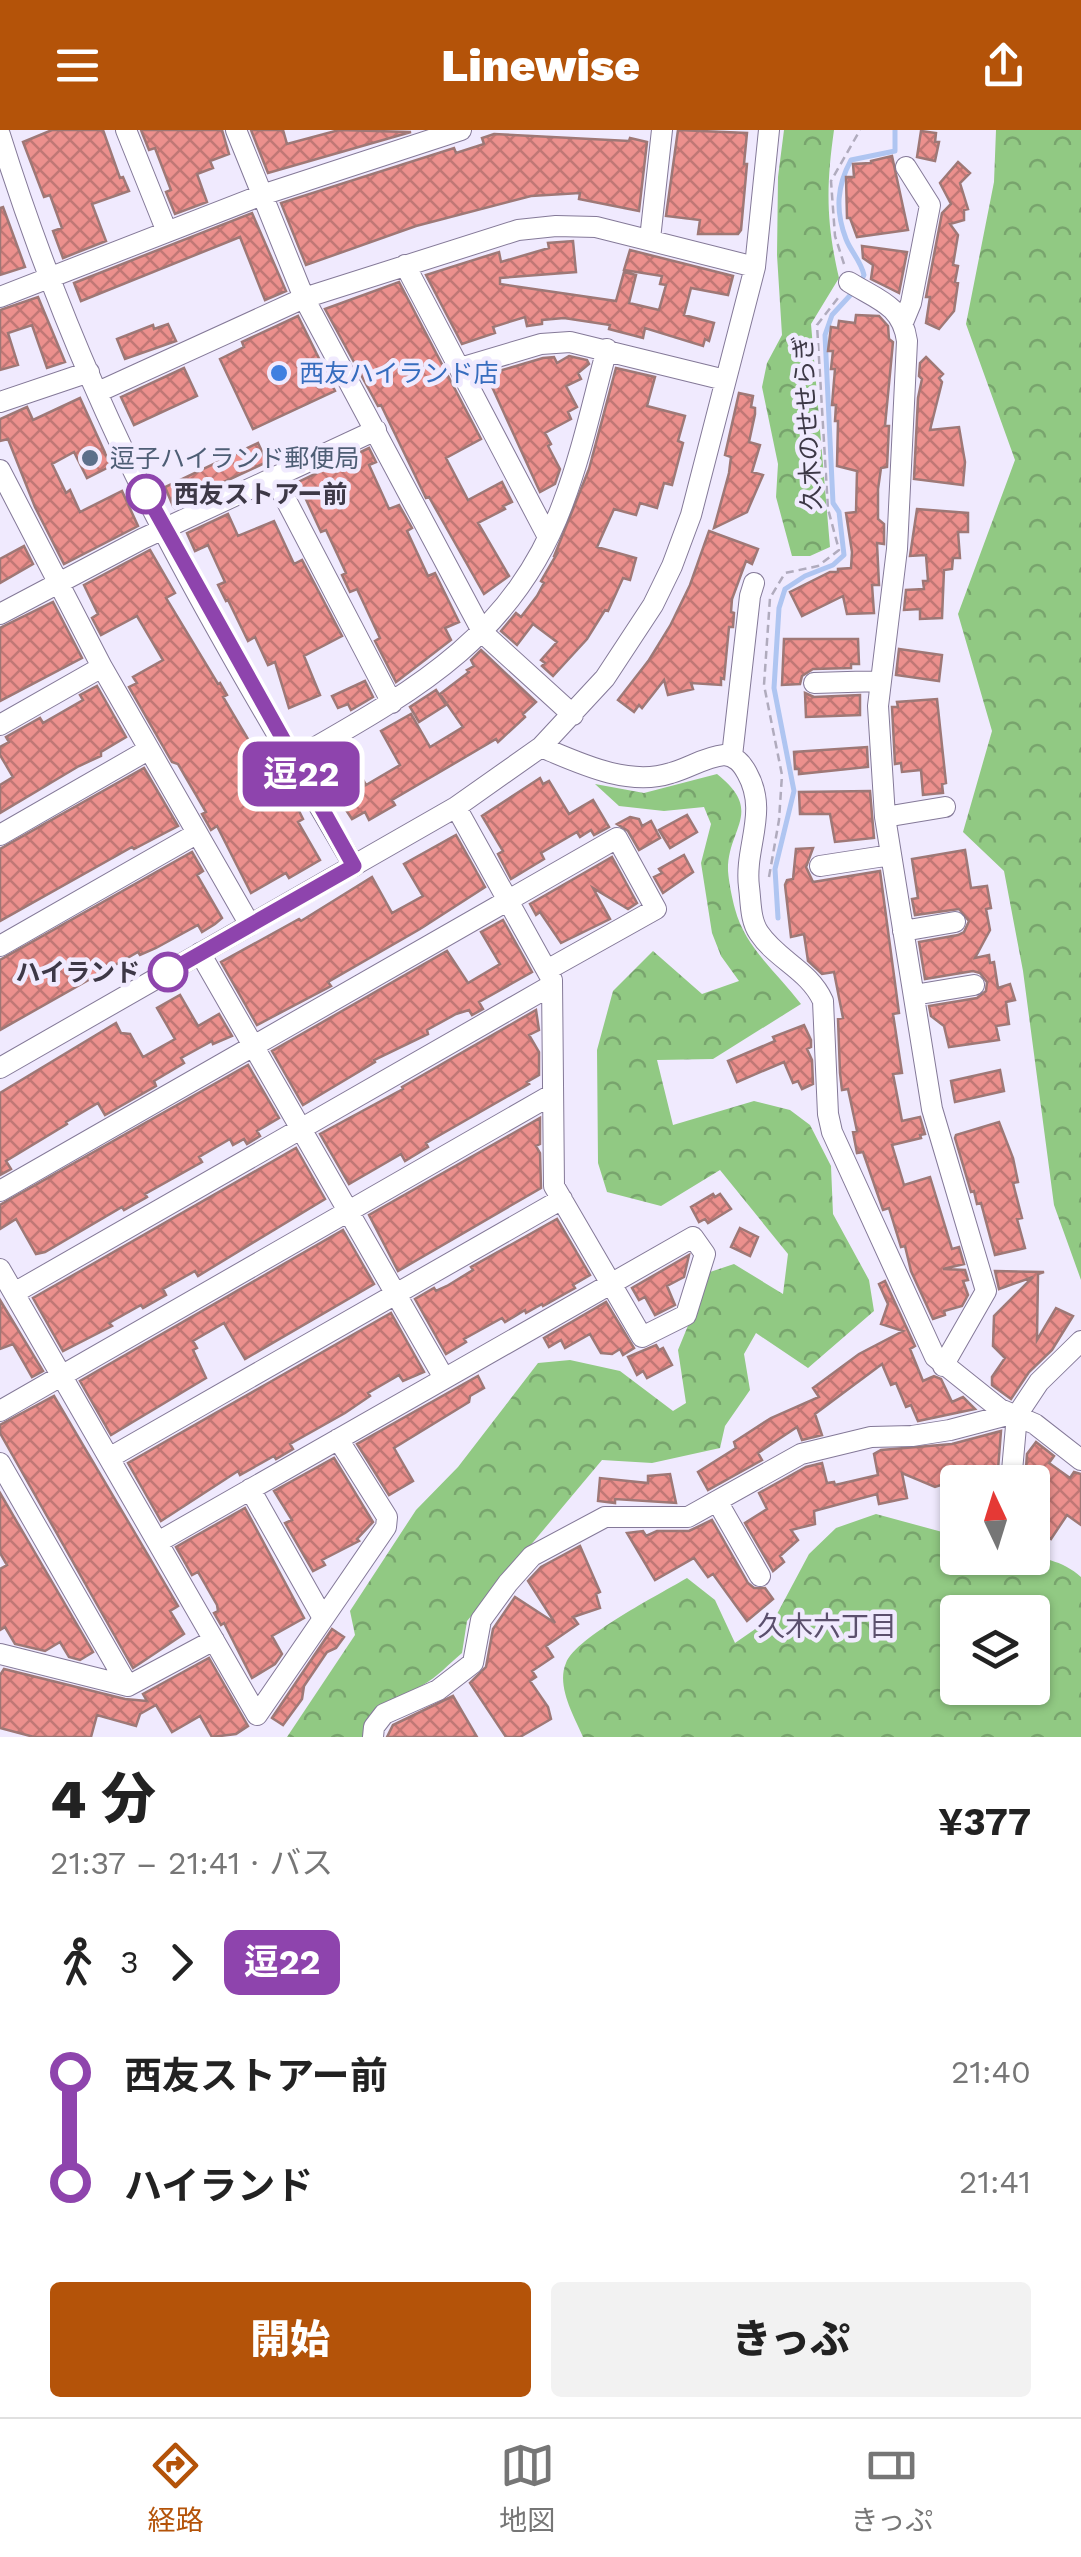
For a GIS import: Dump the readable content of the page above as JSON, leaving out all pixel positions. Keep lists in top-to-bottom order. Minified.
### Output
{"streets":{"path":["久木のせせらぎ"]},"districts":["久木六丁目"],"places":["西友ハイランド店","逗子ハイランド郵便局","西友ストアー前","ハイランド"],"lines":["bus line 逗22"],"north":"top","page":{"header":"Linewise","on_map":"逗22","heading":["4 分","21:37 – 21:41 · バス","¥377"],"legs":["3","逗22"],"list":[{"name":"西友ストアー前","value":"21:40"},{"name":"ハイランド","value":"21:41"}],"buttons":["開始","きっぷ"],"tabs":["経路","地図","きっぷ"]}}
